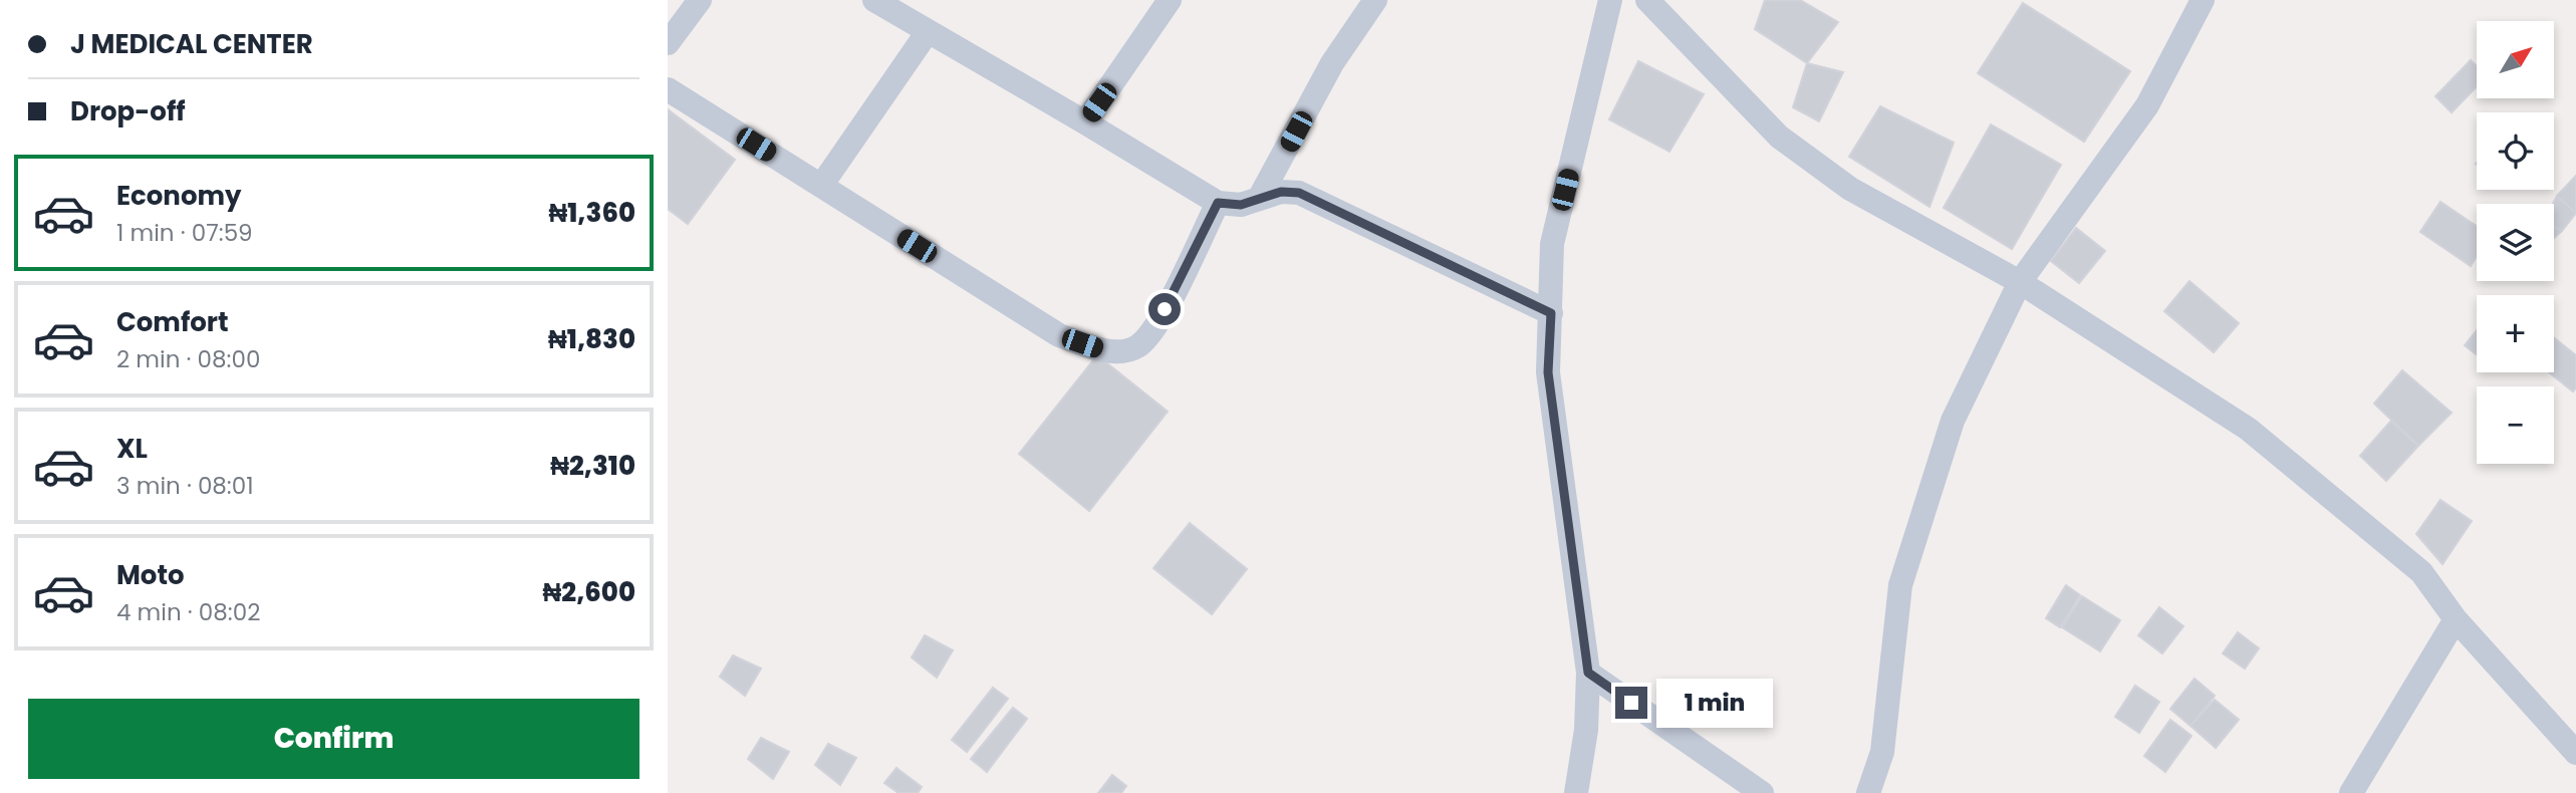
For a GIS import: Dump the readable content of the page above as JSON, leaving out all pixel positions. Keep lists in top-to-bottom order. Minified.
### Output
{"north":"top right","page":{"banner":["J MEDICAL CENTER","Drop-off"],"map_buttons":["+","−"],"list":[{"name":"Economy","note":"1 min · 07:59","value":"₦1,360"},{"name":"Comfort","note":"2 min · 08:00","value":"₦1,830"},{"name":"XL","note":"3 min · 08:01","value":"₦2,310"},{"name":"Moto","note":"4 min · 08:02","value":"₦2,600"}],"bubble":"1 min","buttons":"Confirm"}}
